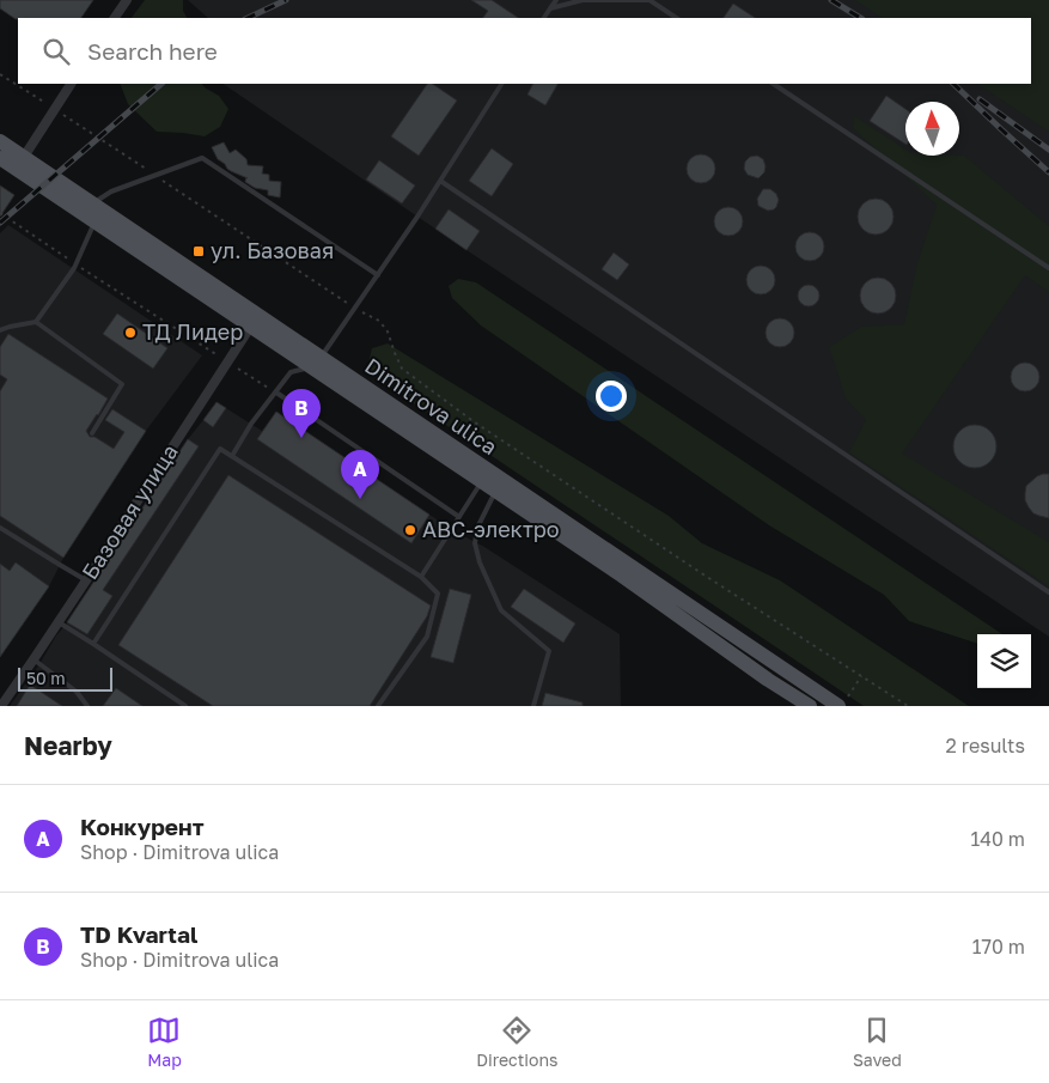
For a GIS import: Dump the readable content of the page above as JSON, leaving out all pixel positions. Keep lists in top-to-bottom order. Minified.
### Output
{"streets":{"main road":["Dimitrova ulica"],"street":["Базовая улица"]},"crossings":[["Dimitrova ulica","Базовая улица"]],"places":{"transit":["ул. Базовая"],"other":["ТД Лидер","АВС-электро"]},"scale_bar":"50 m","north":"top","page":{"search":"Search here","pins":["B","A"],"scale":"50 m","heading":["Nearby","2 results"],"list":[{"mark":"A","name":"Конкурент","note":"Shop · Dimitrova ulica","value":"140 m"},{"mark":"B","name":"TD Kvartal","note":"Shop · Dimitrova ulica","value":"170 m"}],"nav":["Map","Directions","Saved"]}}
